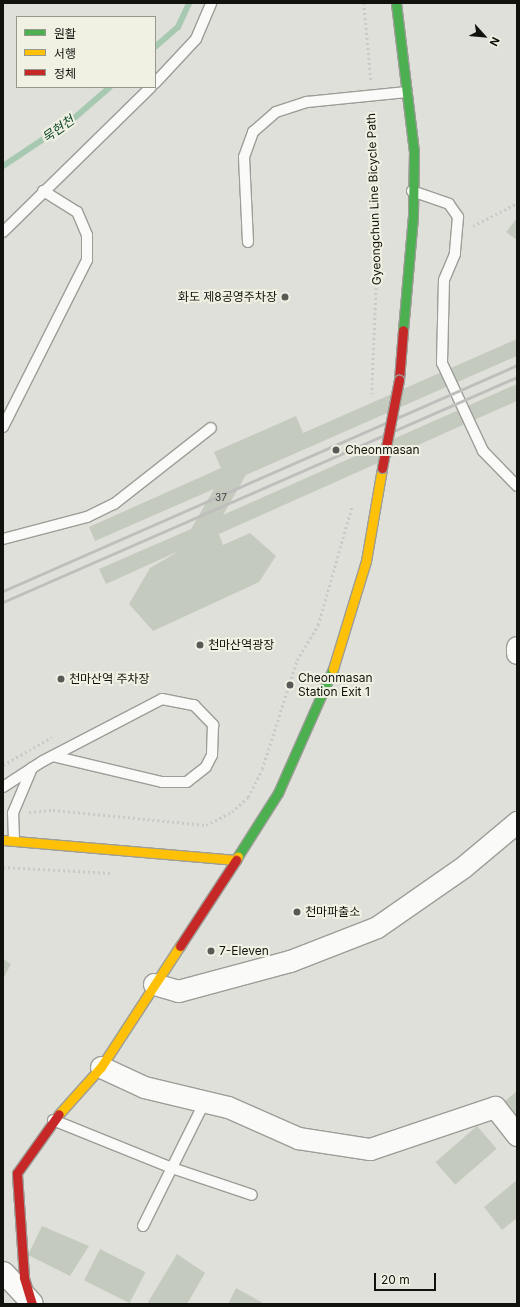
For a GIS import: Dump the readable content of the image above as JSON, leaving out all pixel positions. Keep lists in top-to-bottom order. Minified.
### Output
{"streets":{"path":["Gyeongchun Line Bicycle Path"]},"water":["묵현천"],"places":["화도 제8공영주차장","Cheonmasan","천마산역광장","천마산역 주차장","Cheonmasan Station Exit 1","천마파출소","7-Eleven"],"house_numbers":["37"],"legend":["원활","서행","정체"],"scale_bar":"20 m","north":"bottom right"}
